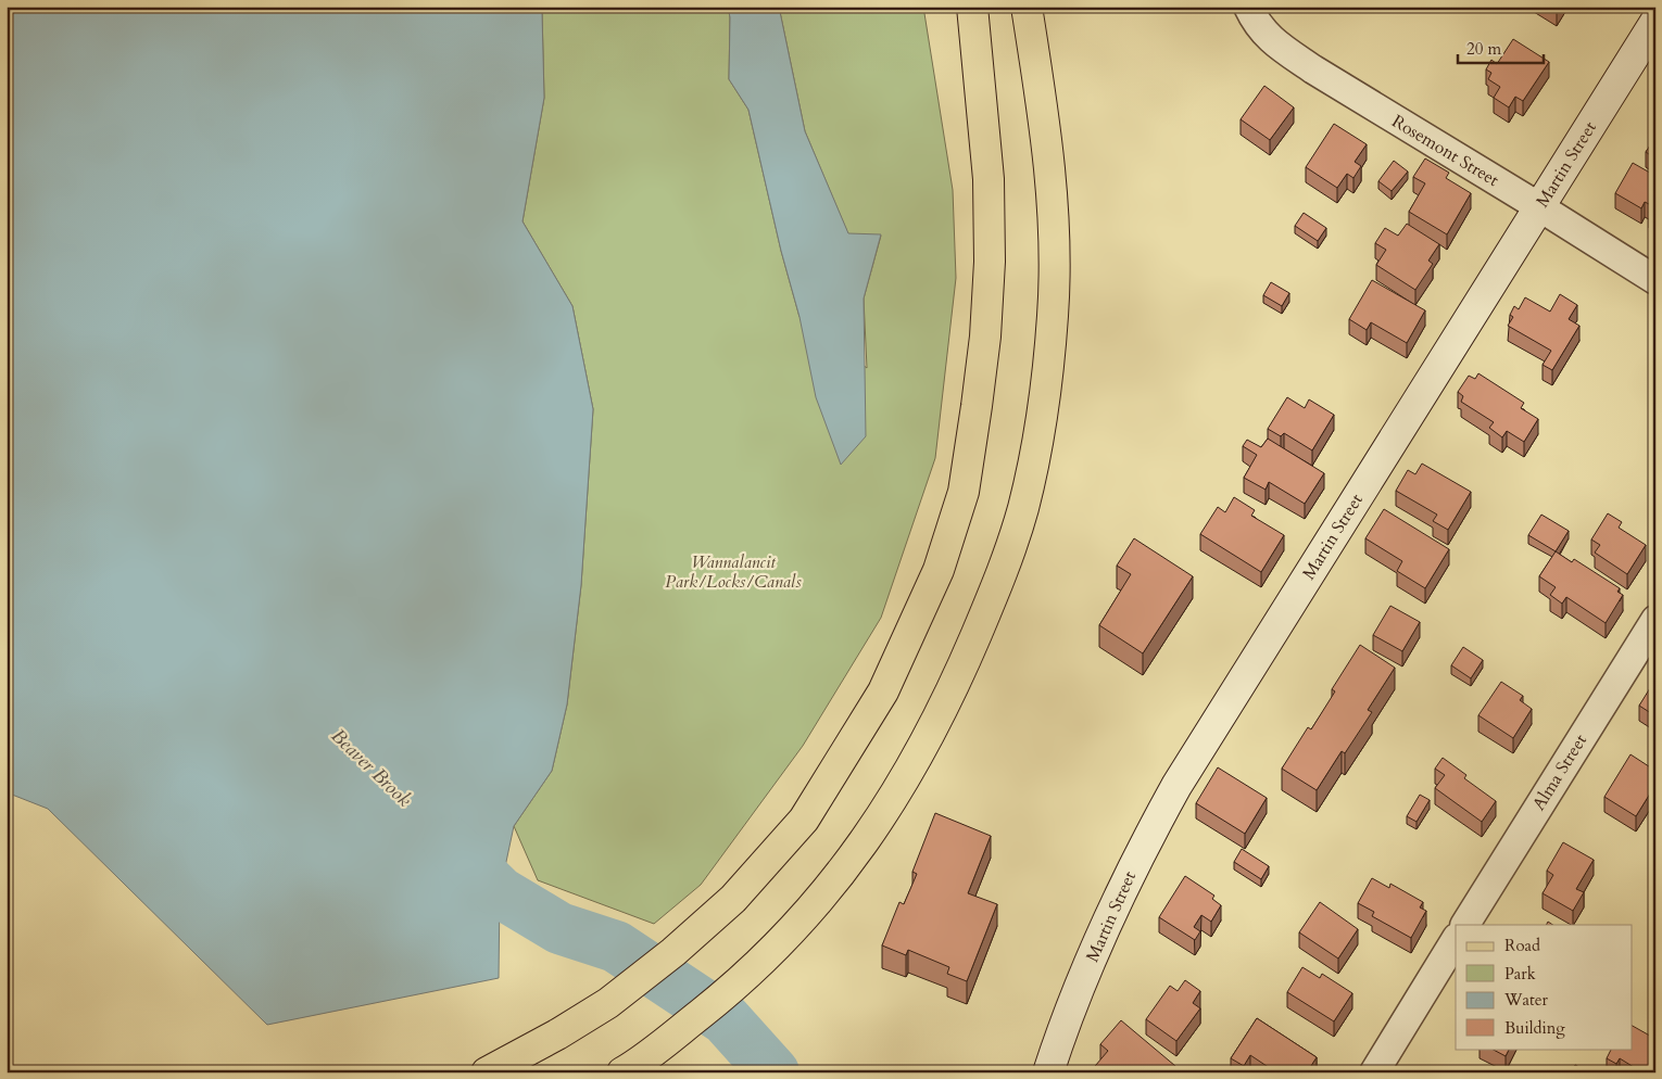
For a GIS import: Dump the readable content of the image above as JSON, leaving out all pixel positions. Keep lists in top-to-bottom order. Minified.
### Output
{"streets":{"street":["Rosemont Street","Martin Street","Alma Street"]},"crossings":[["Rosemont Street","Martin Street"]],"water":["Beaver Brook"],"parks":["Wannalancit Park/Locks/Canals"],"legend":["Road","Park","Water","Building"],"scale_bar":"20 m"}
